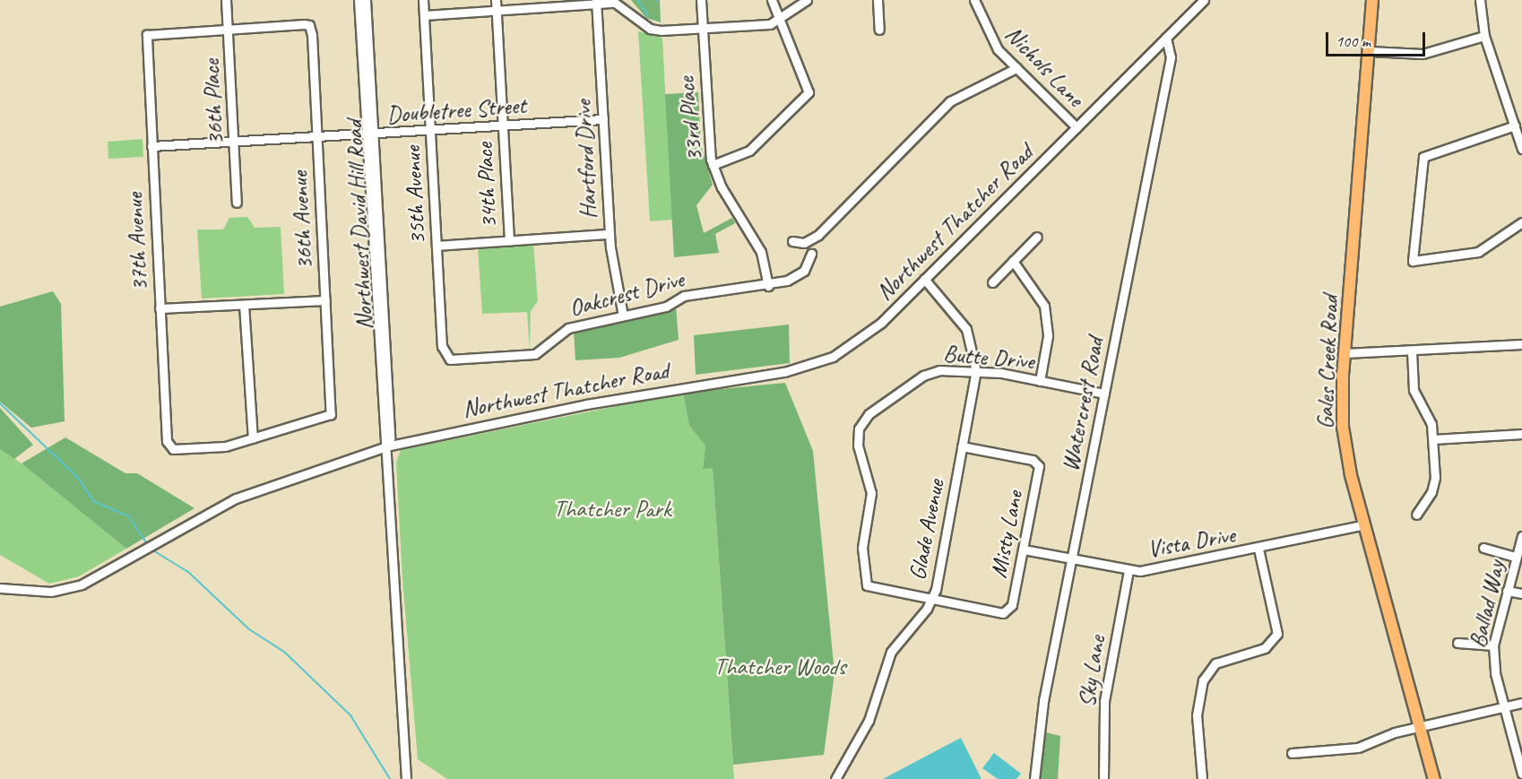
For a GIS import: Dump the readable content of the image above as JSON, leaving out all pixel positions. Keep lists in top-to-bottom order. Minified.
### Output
{"streets":{"main road":["Gales Creek Road"],"street":["Nichols Lane","36th Place","Doubletree Street","33rd Place","Hartford Drive","34th Place","35th Avenue","36th Avenue","Northwest Thatcher Road","Northwest David Hill Road","37th Avenue","Oakcrest Drive","Butte Drive","Watercrest Road","Glade Avenue","Misty Lane","Vista Drive","Ballad Way","Sky Lane"]},"crossings":[["Nichols Lane","Northwest Thatcher Road"],["36th Place","Doubletree Street"],["36th Place","36th Avenue"],["36th Place","37th Avenue"],["Doubletree Street","Hartford Drive"],["Doubletree Street","34th Place"],["Doubletree Street","35th Avenue"],["Doubletree Street","36th Avenue"],["Doubletree Street","Northwest David Hill Road"],["Doubletree Street","37th Avenue"],["33rd Place","Oakcrest Drive"],["Hartford Drive","Oakcrest Drive"],["35th Avenue","Oakcrest Drive"],["36th Avenue","37th Avenue"],["Northwest Thatcher Road","Northwest David Hill Road"],["Northwest Thatcher Road","Watercrest Road"],["Northwest Thatcher Road","Glade Avenue"],["Butte Drive","Watercrest Road"],["Butte Drive","Glade Avenue"],["Butte Drive","Misty Lane"],["Gales Creek Road","Vista Drive"],["Watercrest Road","Vista Drive"],["Glade Avenue","Misty Lane"],["Misty Lane","Vista Drive"],["Vista Drive","Sky Lane"]],"parks":["Thatcher Park","Thatcher Woods"],"scale_bar":"100 m"}
